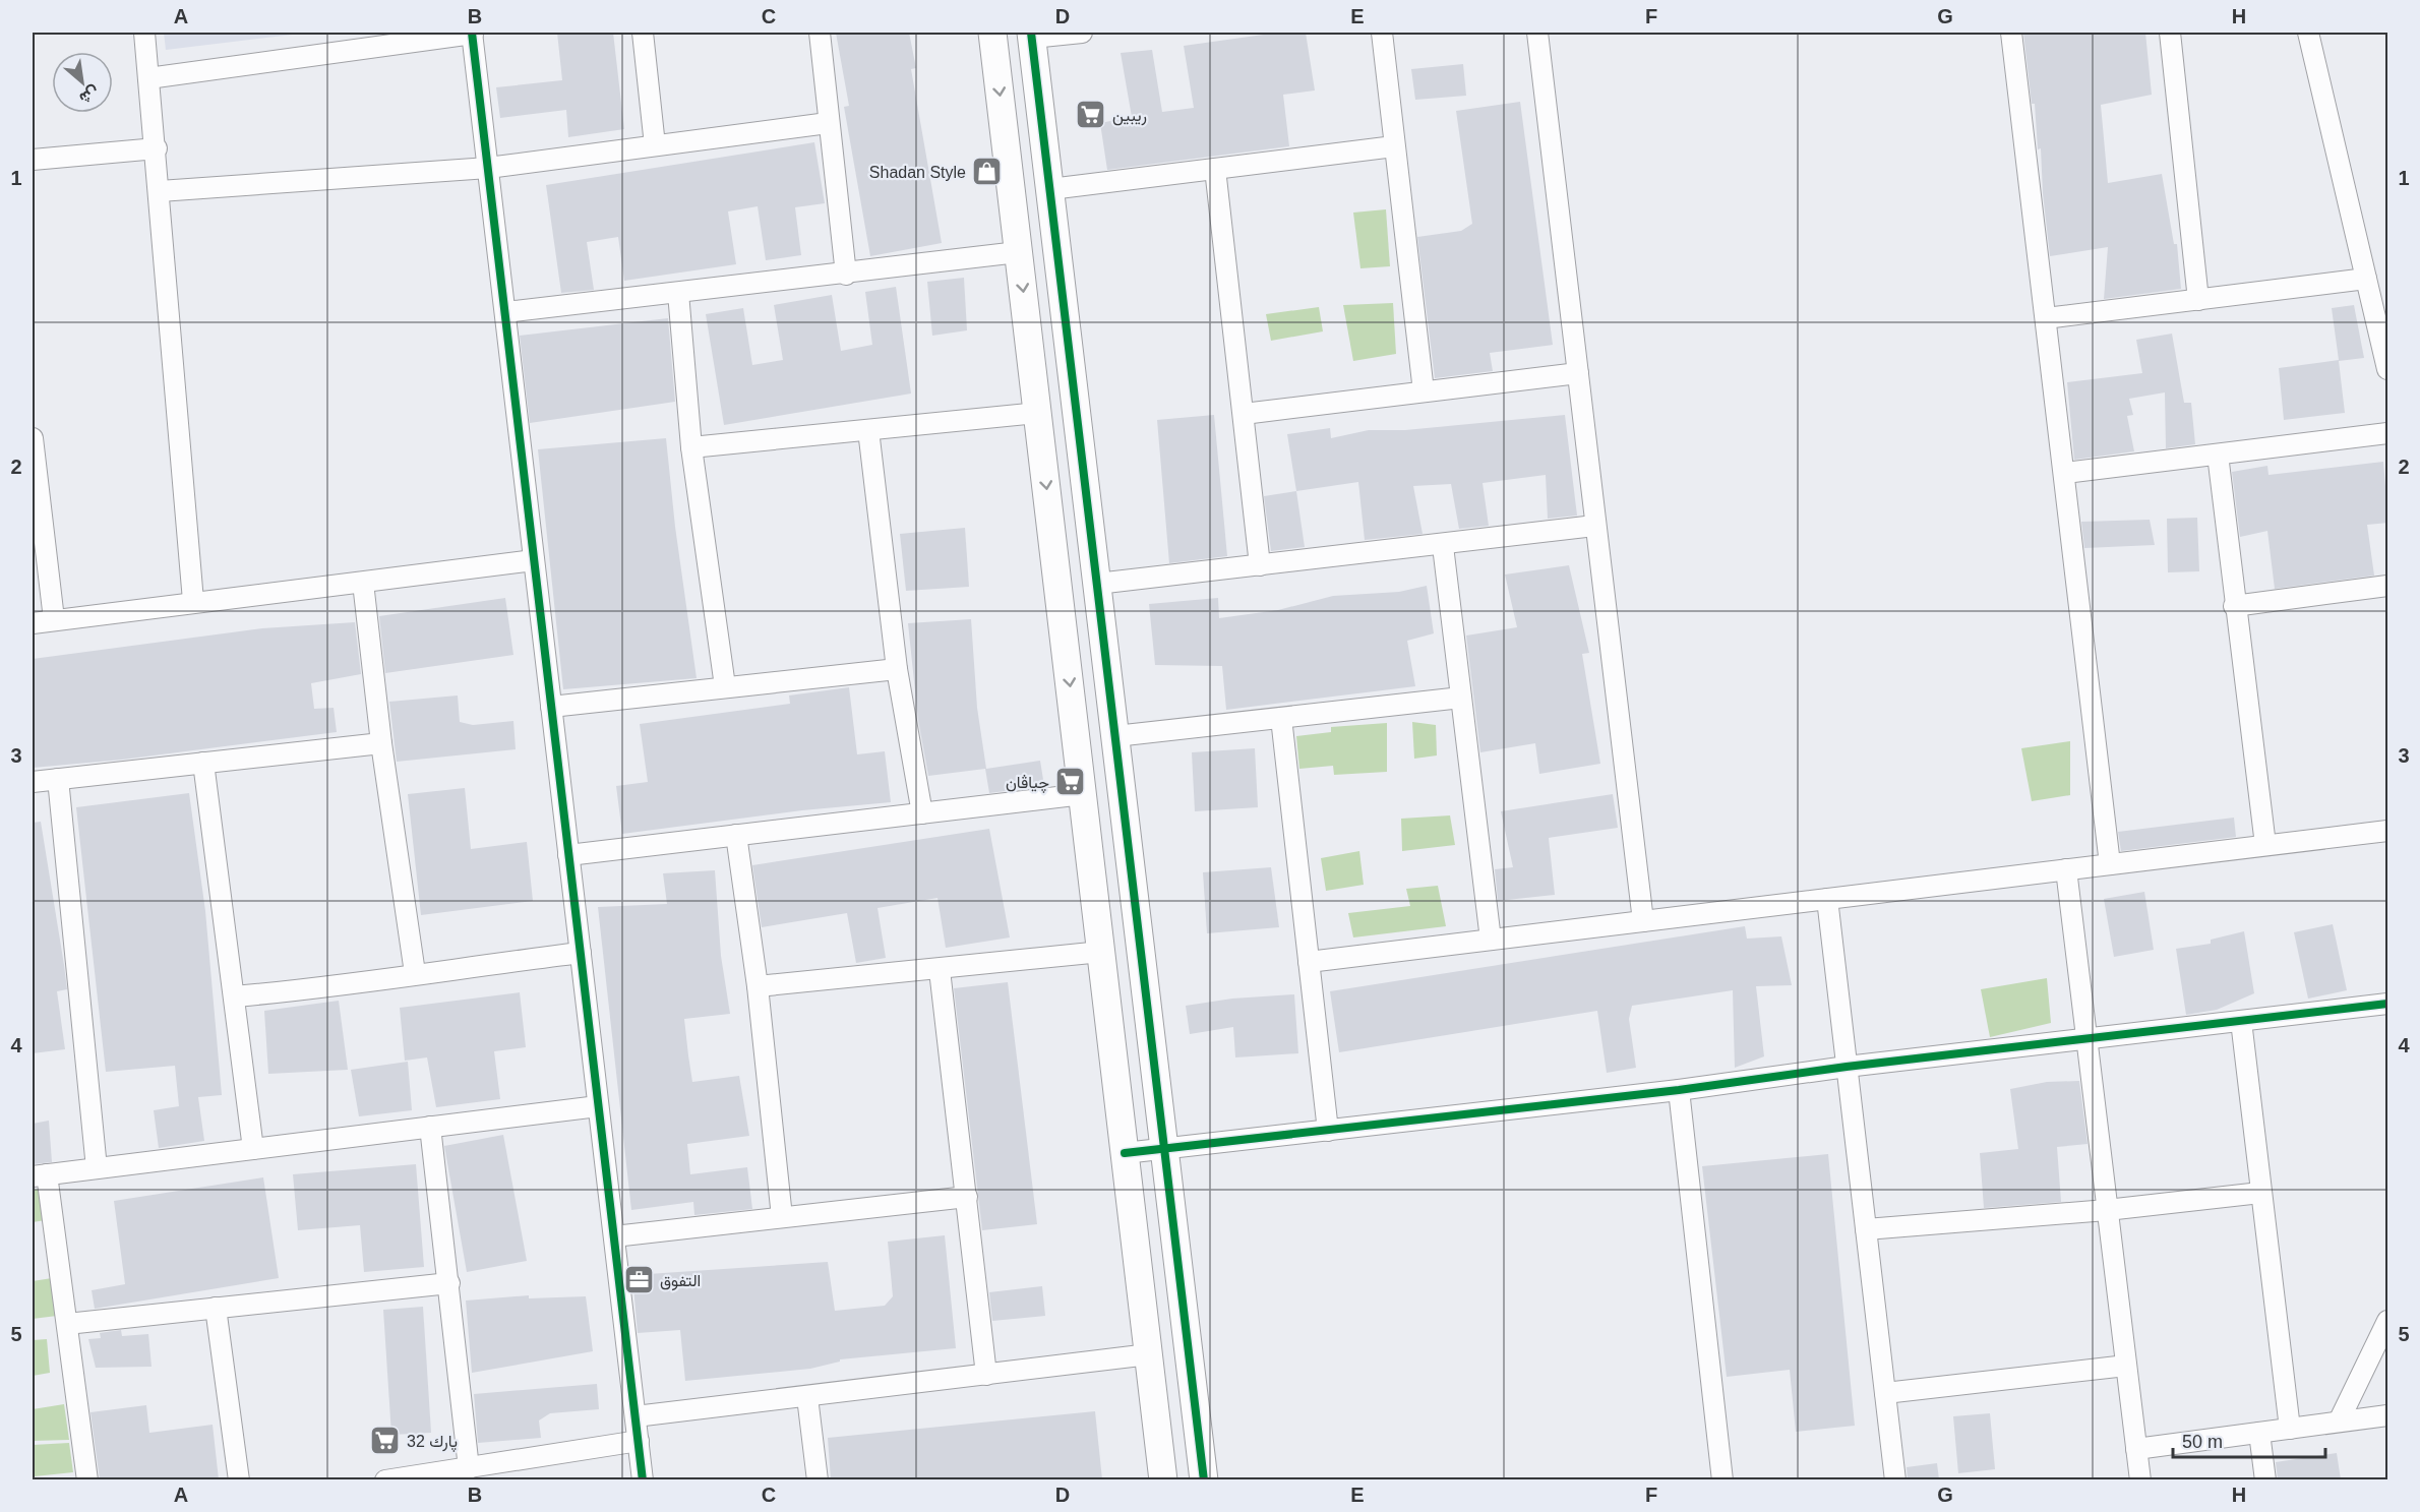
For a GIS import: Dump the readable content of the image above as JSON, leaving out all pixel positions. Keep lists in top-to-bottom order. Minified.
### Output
{"places":{"supermarket":["ريبين","چياڤان","32 پارك"],"shop":["Shadan Style"],"office":["التفوق"]},"scale_bar":"50 m","north":"bottom right","grid":{"columns":["A","B","C","D","E","F","G","H"],"rows":["1","2","3","4","5"]}}
